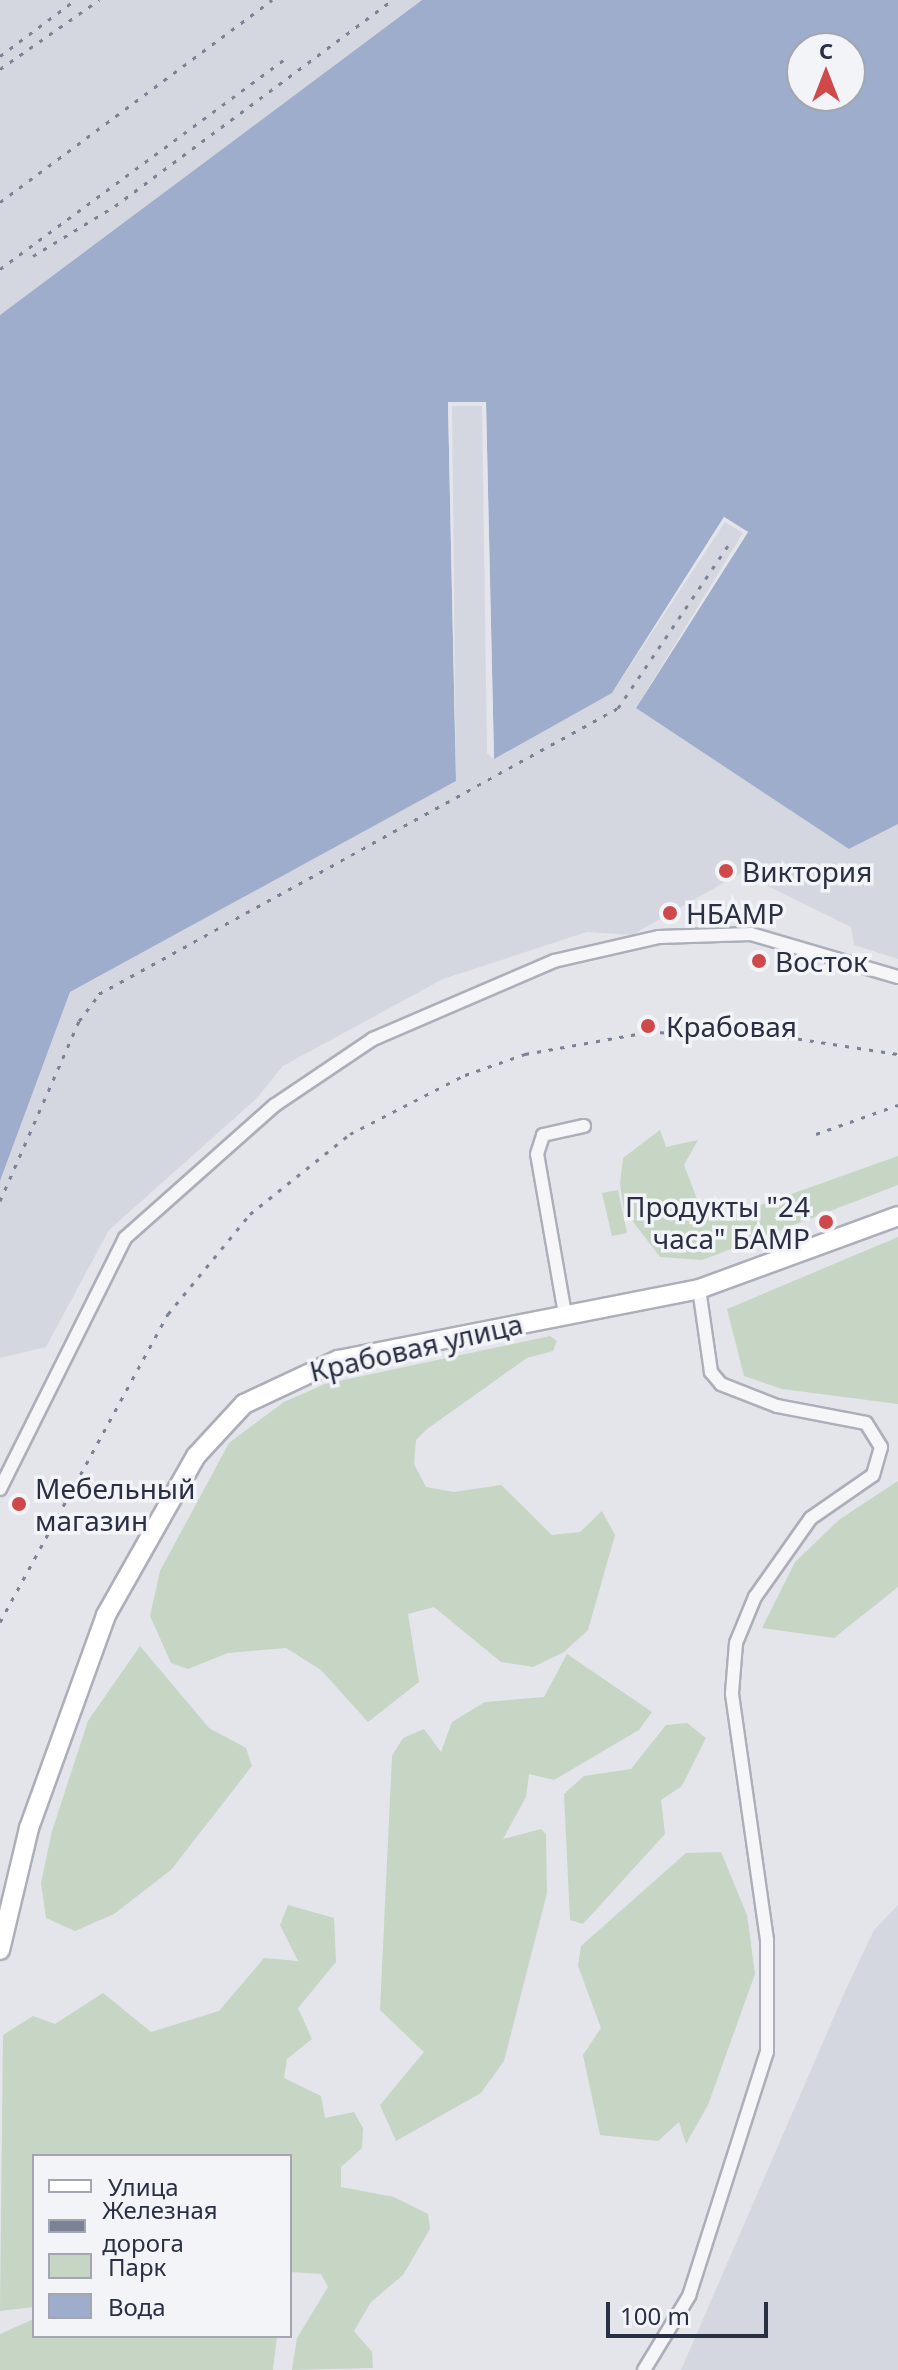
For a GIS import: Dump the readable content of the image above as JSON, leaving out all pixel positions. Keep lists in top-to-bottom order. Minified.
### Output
{"streets":{"main road":["Крабовая улица"]},"places":["Виктория","НБАМР","Восток","Крабовая","Продукты \"24 часа\" БАМР","Мебельный магазин"],"legend":["Улица","Железная дорога","Парк","Вода"],"scale_bar":"100 m","north":"top"}
